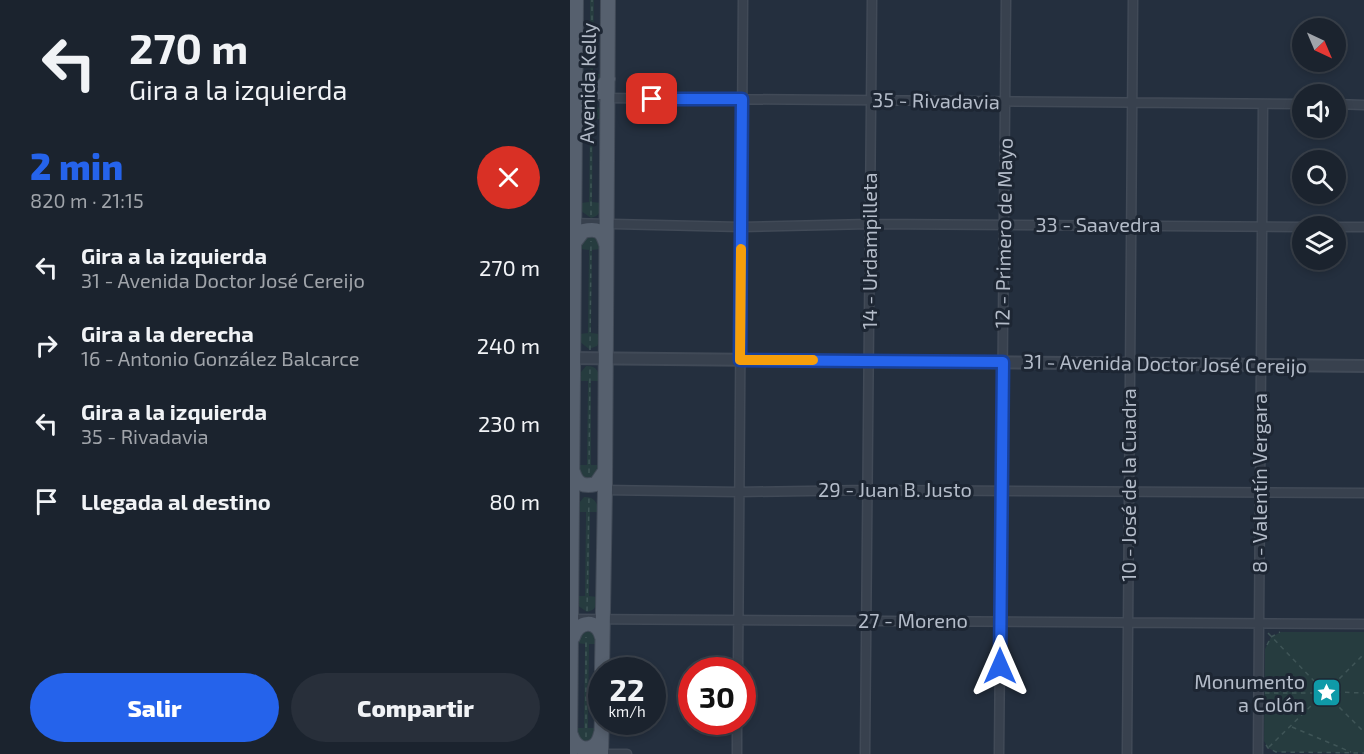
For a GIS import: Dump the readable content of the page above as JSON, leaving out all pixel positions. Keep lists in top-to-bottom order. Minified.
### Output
{"streets":{"main road":["Avenida Kelly"],"street":["35 - Rivadavia","33 - Saavedra","12 - Primero de Mayo","14 - Urdampilleta","31 - Avenida Doctor José Cereijo","8 - Valentín Vergara","10 - José de la Cuadra","29 - Juan B. Justo","27 - Moreno"]},"crossings":[["Avenida Kelly","35 - Rivadavia"],["Avenida Kelly","33 - Saavedra"],["Avenida Kelly","31 - Avenida Doctor José Cereijo"],["Avenida Kelly","29 - Juan B. Justo"],["Avenida Kelly","27 - Moreno"],["35 - Rivadavia","12 - Primero de Mayo"],["35 - Rivadavia","14 - Urdampilleta"],["35 - Rivadavia","8 - Valentín Vergara"],["35 - Rivadavia","10 - José de la Cuadra"],["33 - Saavedra","12 - Primero de Mayo"],["33 - Saavedra","14 - Urdampilleta"],["33 - Saavedra","8 - Valentín Vergara"],["33 - Saavedra","10 - José de la Cuadra"],["12 - Primero de Mayo","31 - Avenida Doctor José Cereijo"],["12 - Primero de Mayo","29 - Juan B. Justo"],["12 - Primero de Mayo","27 - Moreno"],["14 - Urdampilleta","31 - Avenida Doctor José Cereijo"],["14 - Urdampilleta","29 - Juan B. Justo"],["14 - Urdampilleta","27 - Moreno"],["31 - Avenida Doctor José Cereijo","8 - Valentín Vergara"],["31 - Avenida Doctor José Cereijo","10 - José de la Cuadra"],["8 - Valentín Vergara","29 - Juan B. Justo"],["8 - Valentín Vergara","27 - Moreno"],["10 - José de la Cuadra","29 - Juan B. Justo"],["10 - José de la Cuadra","27 - Moreno"]],"places":{"place":["Monumento a Colón"]},"north":"bottom right","page":{"turn":["270 m","Gira a la izquierda"],"heading":["2 min","820 m · 21:15"],"list":[{"name":"Gira a la izquierda","note":"31 - Avenida Doctor José Cereijo","value":"270 m"},{"name":"Gira a la derecha","note":"16 - Antonio González Balcarce","value":"240 m"},{"name":"Gira a la izquierda","note":"35 - Rivadavia","value":"230 m"},{"name":"Llegada al destino","value":"80 m"}],"speed":"22 km/h","limit":"30","buttons":["Salir","Compartir"]}}
